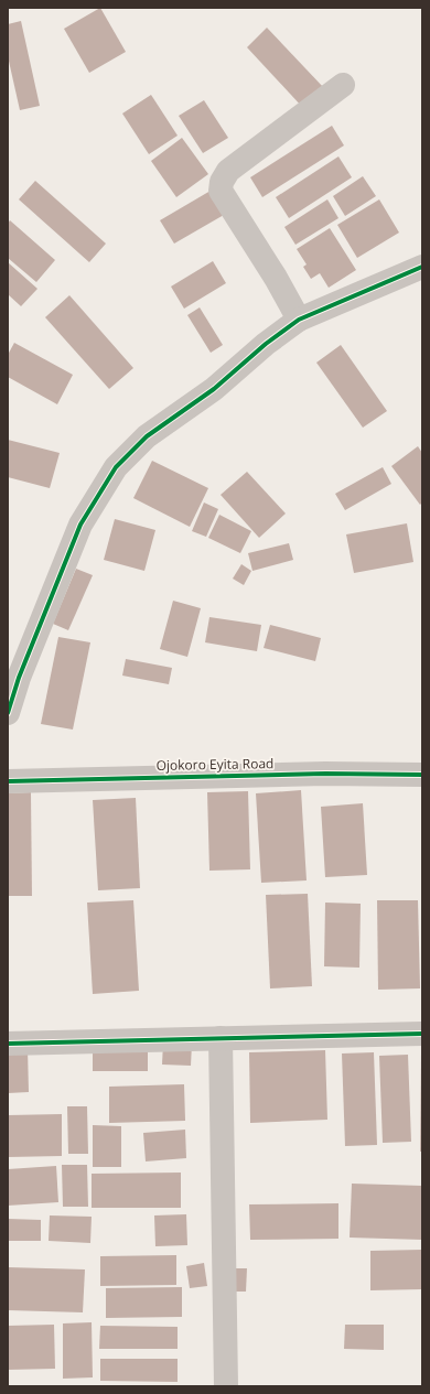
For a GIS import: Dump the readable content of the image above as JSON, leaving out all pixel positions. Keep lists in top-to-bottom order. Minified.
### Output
{"streets":{"street":["Ojokoro Eyita Road"]}}
